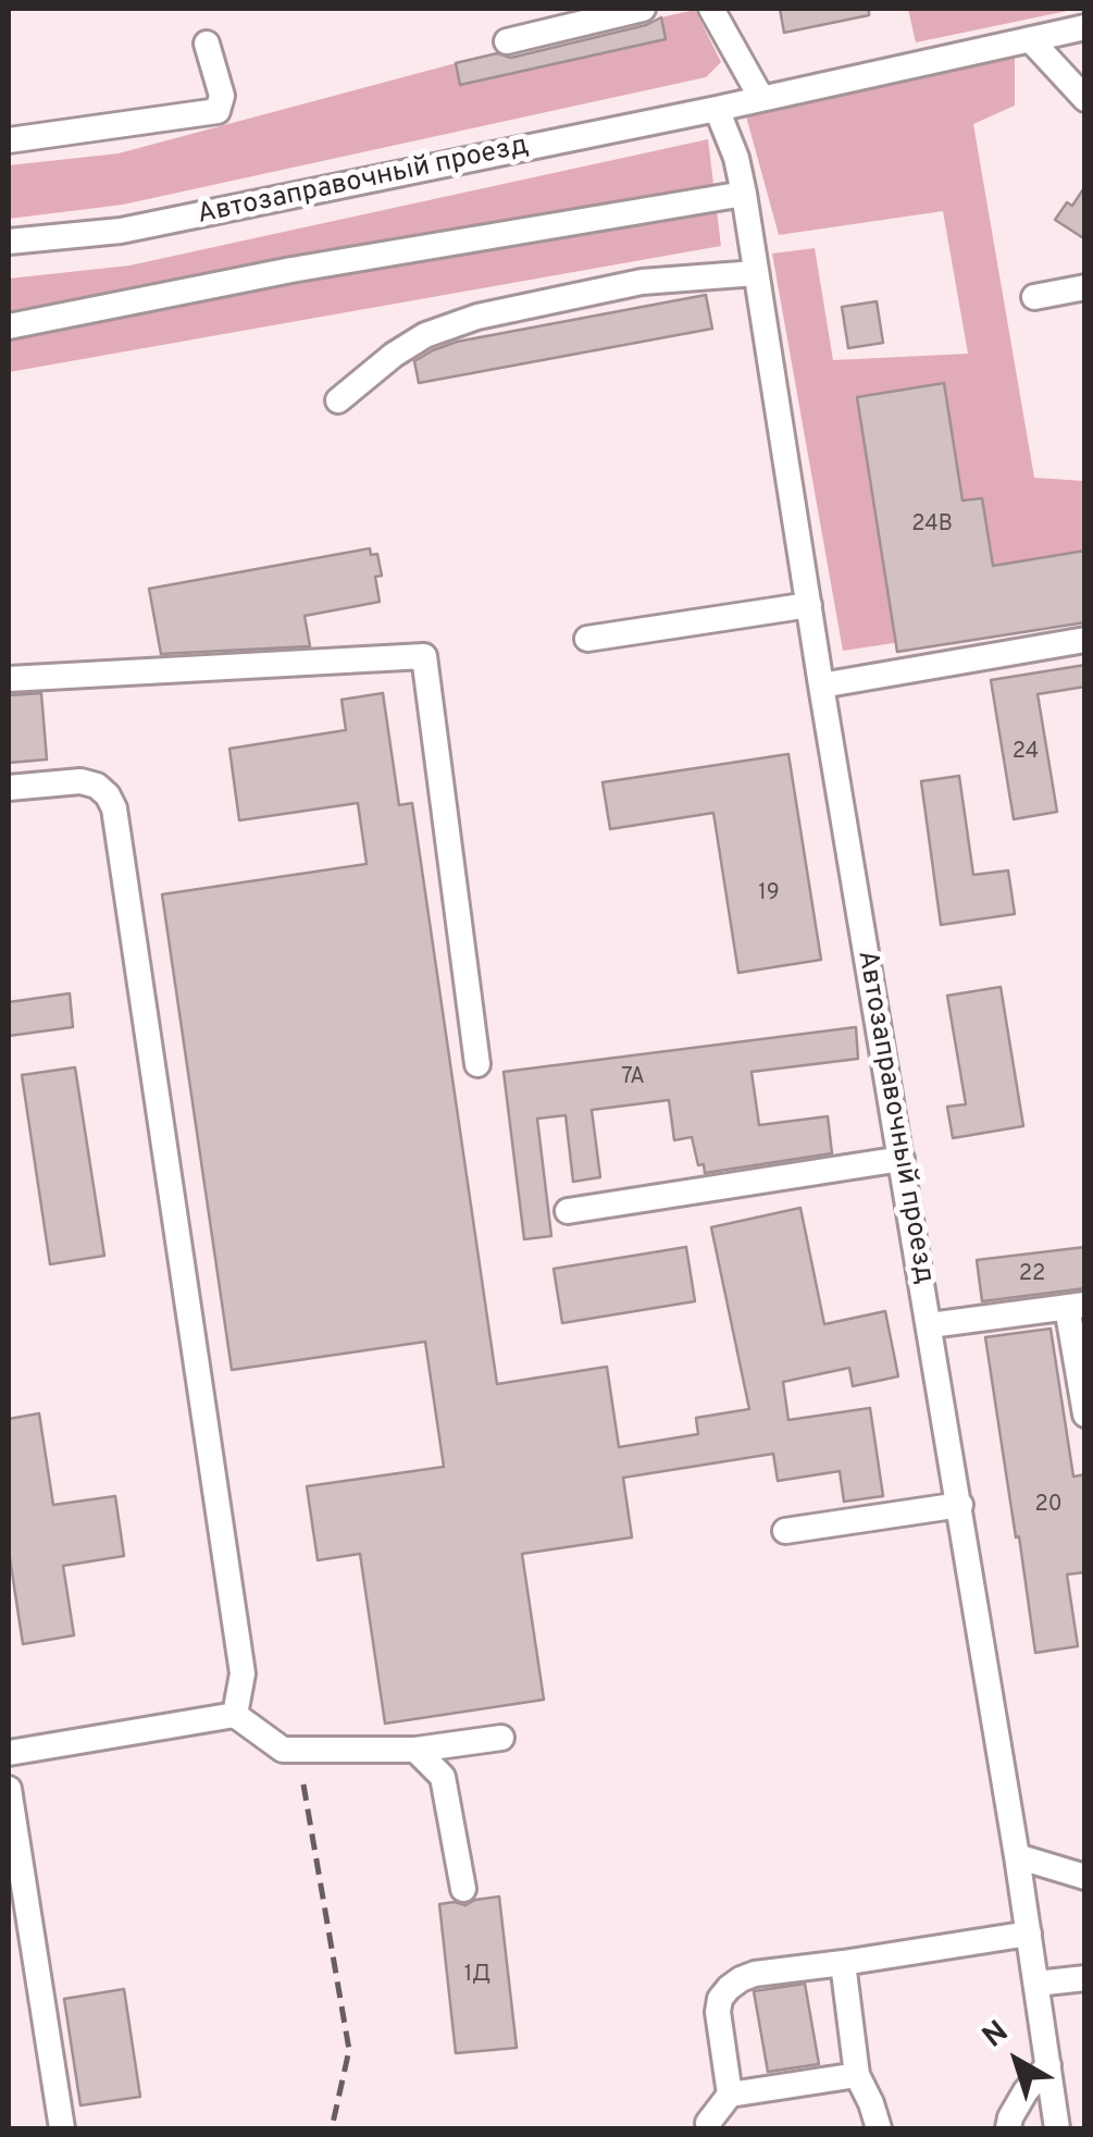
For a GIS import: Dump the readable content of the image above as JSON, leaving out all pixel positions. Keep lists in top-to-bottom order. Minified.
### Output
{"streets":{"street":["Автозаправочный проезд"]},"house_numbers":["24В","24","19","7А","22","20","1Д"],"north":"top left"}
